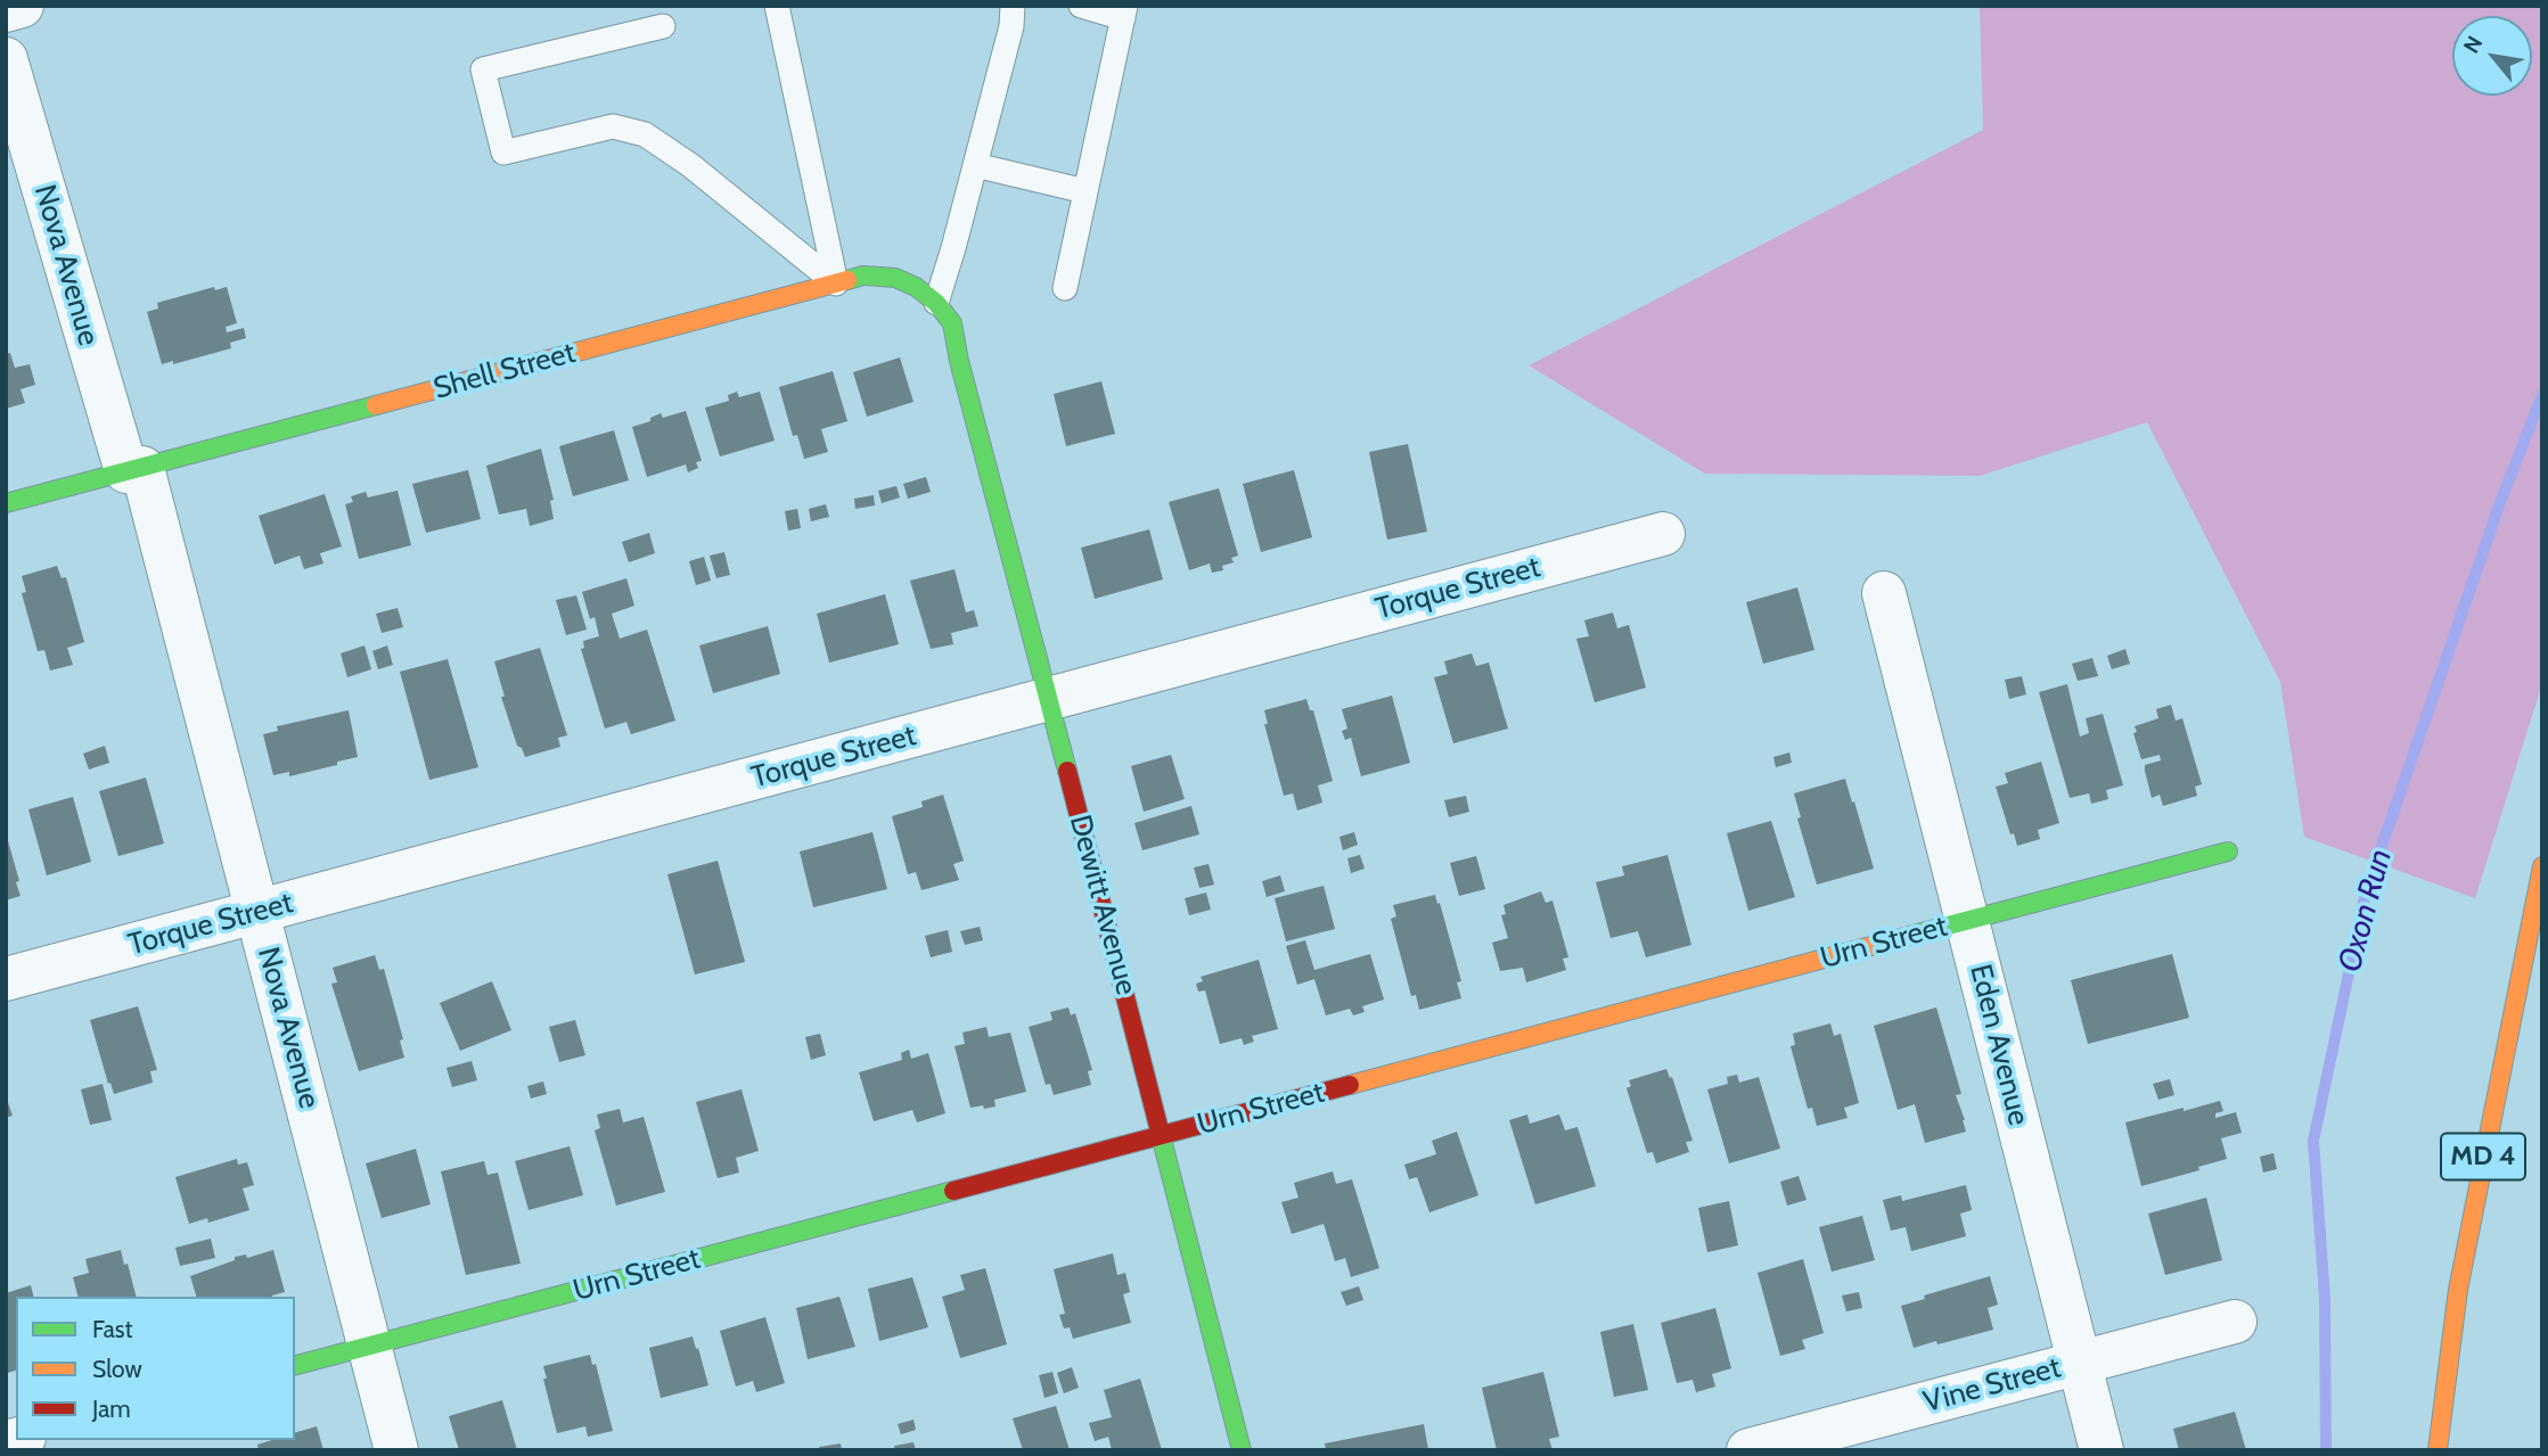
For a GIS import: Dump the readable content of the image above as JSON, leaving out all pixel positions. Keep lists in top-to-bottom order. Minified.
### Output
{"streets":{"main road":["Shell Street","Dewitt Avenue","Urn Street","MD 4"],"street":["Nova Avenue","Torque Street","Eden Avenue","Vine Street"]},"crossings":[["Nova Avenue","Shell Street"],["Nova Avenue","Torque Street"],["Nova Avenue","Urn Street"],["Shell Street","Dewitt Avenue"],["Torque Street","Dewitt Avenue"],["Dewitt Avenue","Urn Street"],["Urn Street","Eden Avenue"],["Eden Avenue","Vine Street"]],"water":["Oxon Run"],"legend":["Fast","Slow","Jam"],"north":"top left"}
